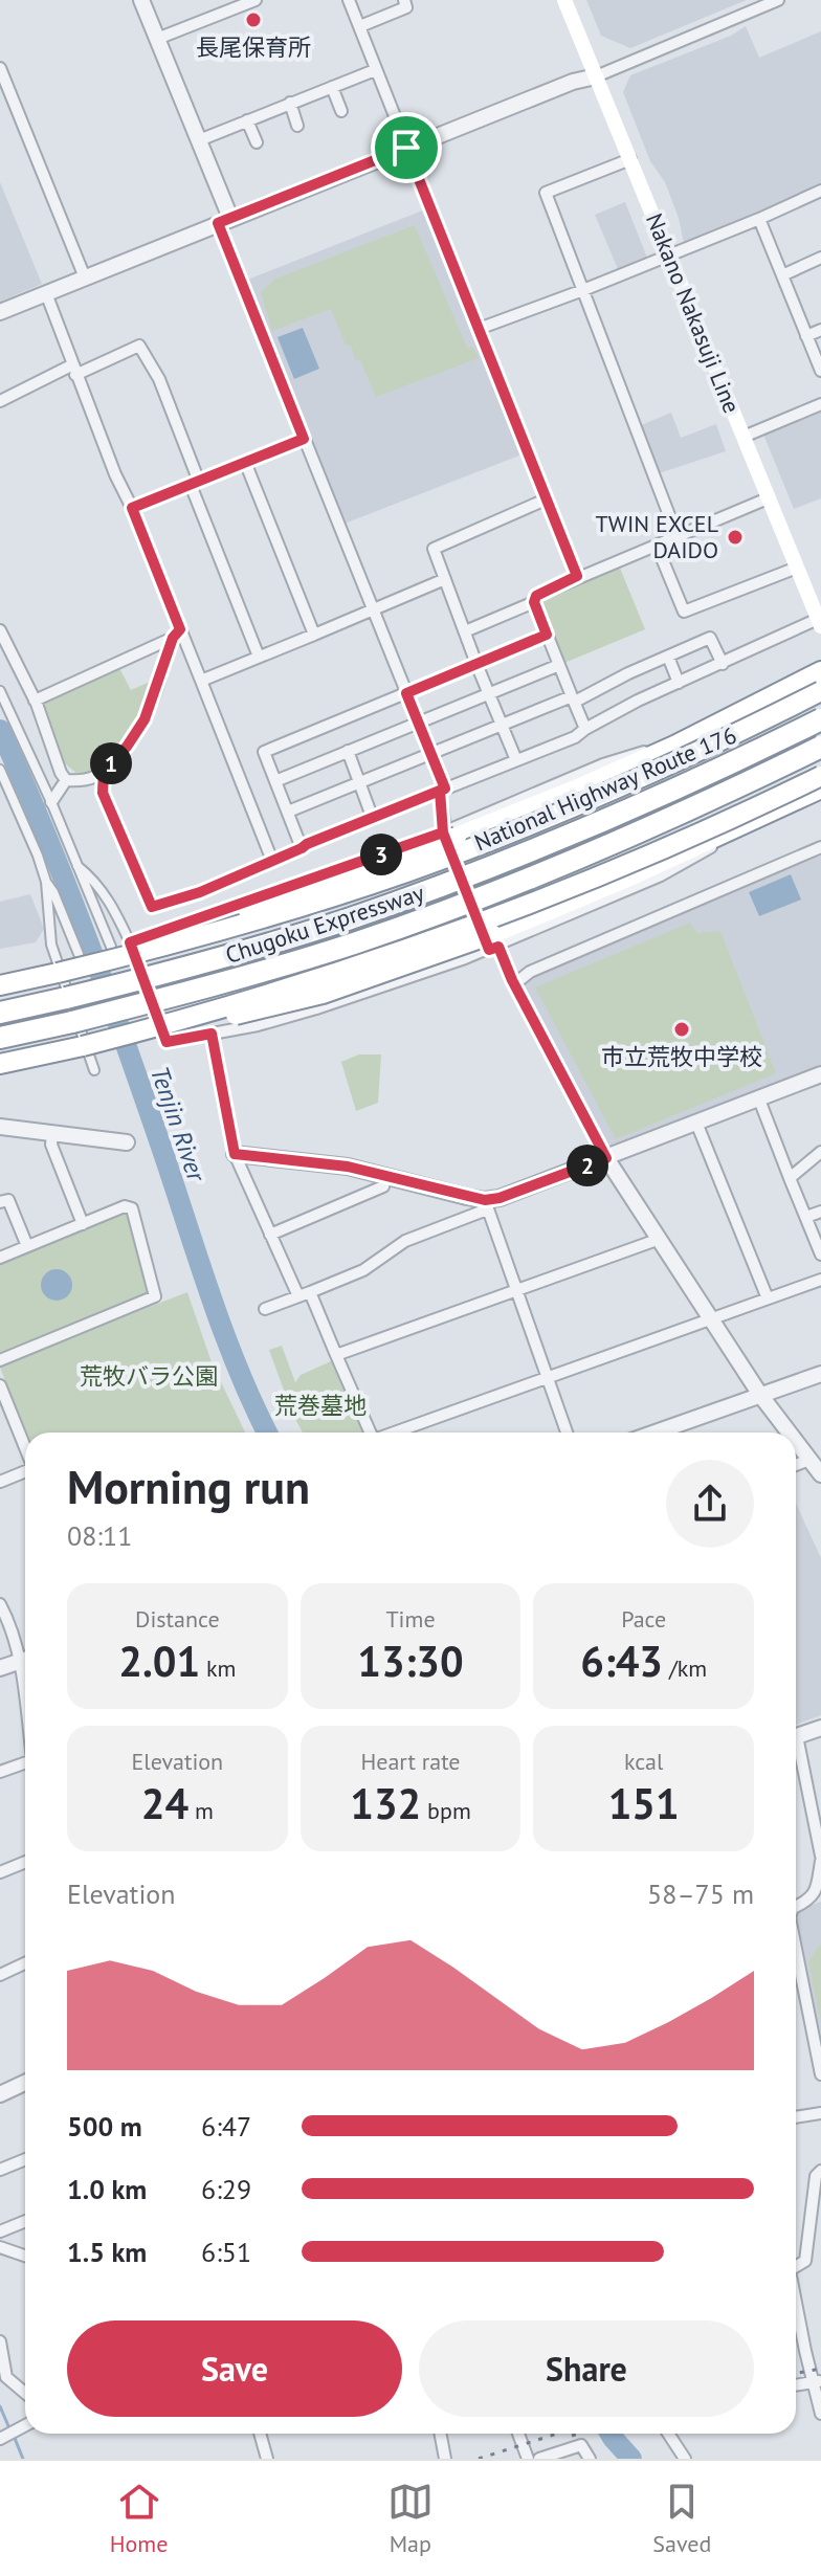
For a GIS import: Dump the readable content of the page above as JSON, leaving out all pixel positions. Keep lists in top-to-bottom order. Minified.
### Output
{"streets":{"highway":["National Highway Route 176","Chugoku Expressway"],"main road":["Nakano Nakasuji Line"]},"water":["Tenjin River"],"parks":["荒牧バラ公園","荒巻墓地"],"places":["長尾保育所","TWIN EXCEL DAIDO","市立荒牧中学校"],"page":{"pins":["1","3","2"],"heading":["Morning run","08:11"],"stats":[["Distance","2.01 km"],["Time","13:30"],["Pace","6:43 /km"],["Elevation","24 m"],["Heart rate","132 bpm"],["kcal","151"]],"chart":["Elevation","58–75 m"],"list":[{"name":"500 m","note":"6:47"},{"name":"1.0 km","note":"6:29"},{"name":"1.5 km","note":"6:51"}],"buttons":["Save","Share"],"tabs":["Home","Map","Saved"]}}
